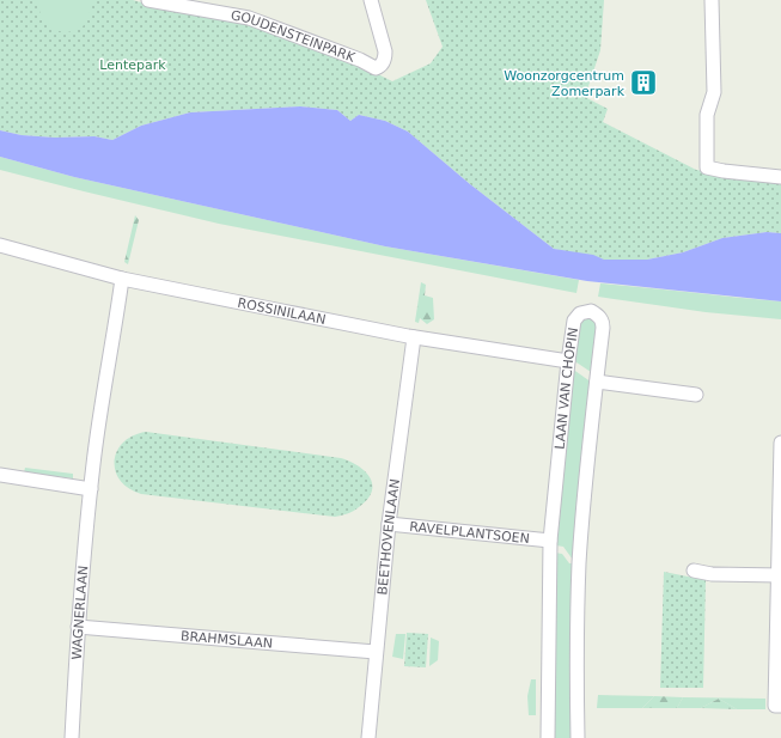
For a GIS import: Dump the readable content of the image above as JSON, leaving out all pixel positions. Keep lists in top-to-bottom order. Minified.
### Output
{"streets":{"street":["GOUDENSTEINPARK","ROSSINILAAN","LAAN VAN CHOPIN","RAVELPLANTSOEN","BEETHOVENLAAN","WAGNERLAAN","BRAHMSLAAN"]},"crossings":[["ROSSINILAAN","LAAN VAN CHOPIN"],["ROSSINILAAN","BEETHOVENLAAN"],["ROSSINILAAN","WAGNERLAAN"],["LAAN VAN CHOPIN","RAVELPLANTSOEN"],["RAVELPLANTSOEN","BEETHOVENLAAN"],["BEETHOVENLAAN","BRAHMSLAAN"],["WAGNERLAAN","BRAHMSLAAN"]],"parks":["Lentepark"],"places":{"building":["Woonzorgcentrum Zomerpark"]}}
